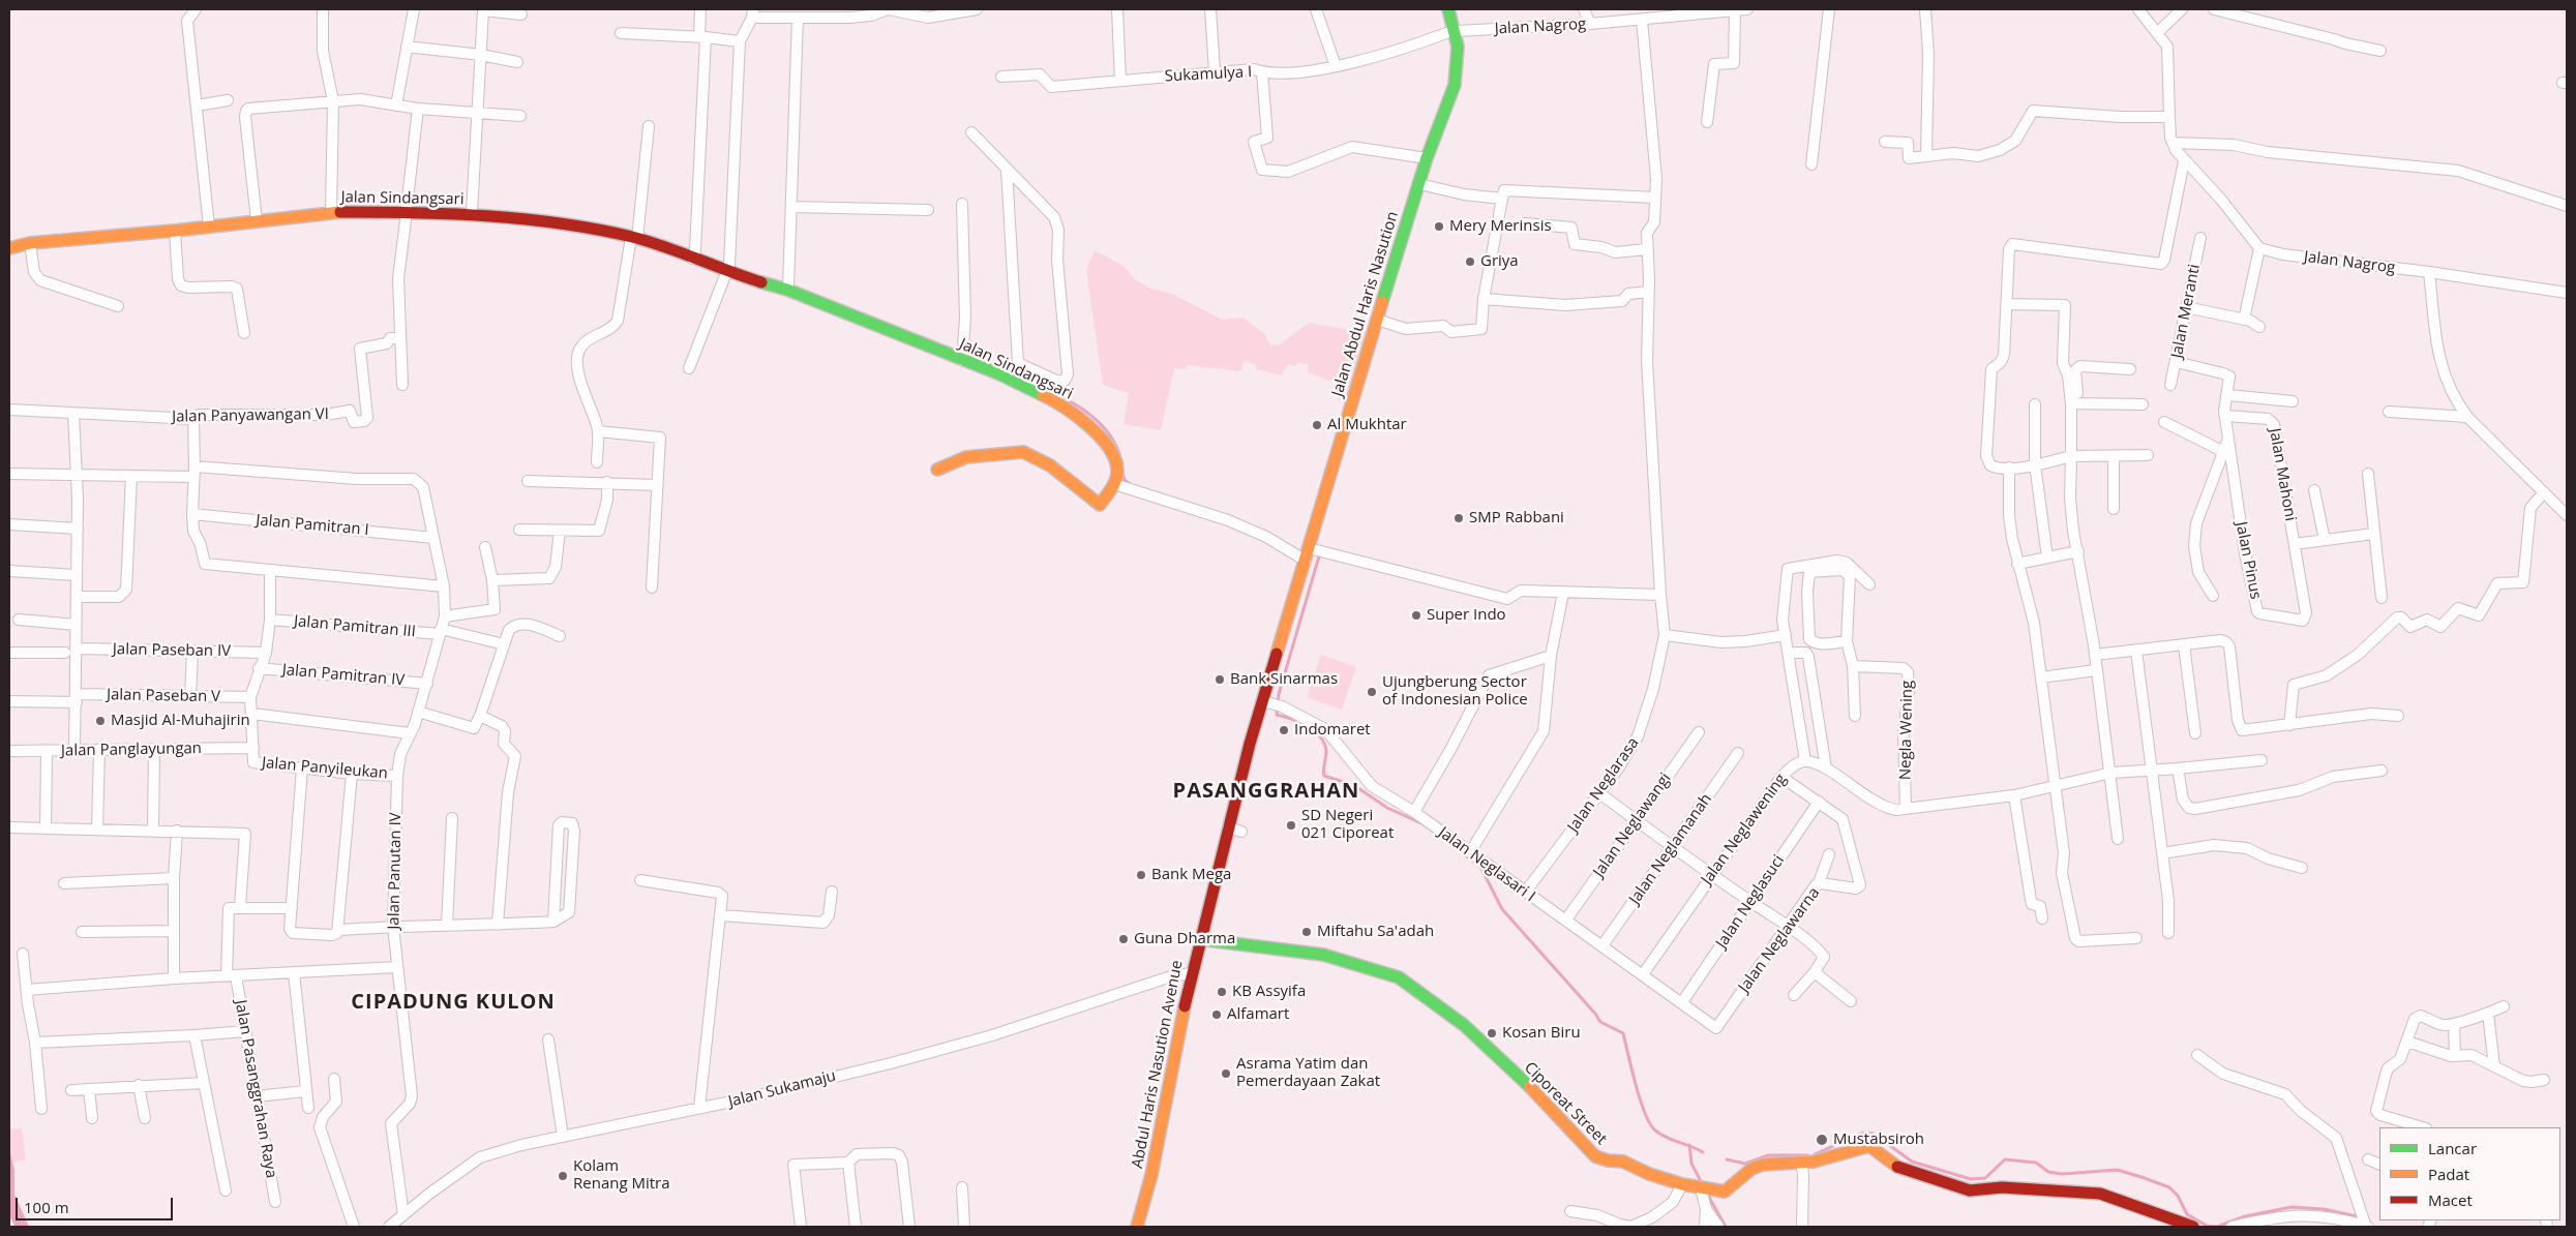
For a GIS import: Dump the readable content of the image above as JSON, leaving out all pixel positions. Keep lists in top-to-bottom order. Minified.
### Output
{"streets":{"main road":["Jalan Sindangsari","Jalan Abdul Haris Nasution","Abdul Haris Nasution Avenue","Ciporeat Street"],"street":["Jalan Nagrog","Sukamulya I","Jalan Meranti","Jalan Panyawangan VI","Jalan Mahoni","Jalan Pamitran I","Jalan Pinus","Jalan Pamitran III","Jalan Paseban IV","Jalan Pamitran IV","Jalan Paseban V","Negla Wening","Jalan Panglayungan","Jalan Panyileukan","Jalan Neglarasa","Jalan Neglawangi","Jalan Neglawening","Jalan Neglamanah","Jalan Neglasari I","Jalan Panutan IV","Jalan Neglasuci","Jalan Neglawarna","Jalan Pasanggrahan Raya","Jalan Sukamaju"]},"crossings":[["Jalan Nagrog","Sukamulya I"],["Jalan Nagrog","Jalan Abdul Haris Nasution"],["Jalan Nagrog","Jalan Neglarasa"],["Sukamulya I","Jalan Abdul Haris Nasution"],["Jalan Abdul Haris Nasution","Jalan Neglasari I"],["Jalan Abdul Haris Nasution","Abdul Haris Nasution Avenue"],["Jalan Meranti","Jalan Pinus"],["Jalan Mahoni","Jalan Pinus"],["Jalan Pamitran III","Jalan Panutan IV"],["Jalan Pamitran IV","Jalan Panutan IV"],["Jalan Panglayungan","Jalan Panyileukan"],["Jalan Panyileukan","Jalan Panutan IV"],["Jalan Neglarasa","Jalan Neglasari I"],["Jalan Neglawangi","Jalan Neglasari I"],["Jalan Neglawening","Jalan Neglasari I"],["Jalan Neglamanah","Jalan Neglasari I"],["Jalan Neglasari I","Jalan Neglasuci"],["Jalan Neglasari I","Jalan Neglawarna"],["Jalan Neglasari I","Abdul Haris Nasution Avenue"],["Jalan Panutan IV","Jalan Sukamaju"],["Jalan Neglasuci","Jalan Neglawarna"],["Abdul Haris Nasution Avenue","Jalan Sukamaju"],["Abdul Haris Nasution Avenue","Ciporeat Street"]],"districts":["PASANGGRAHAN","CIPADUNG KULON"],"places":["Mery Merinsis","Griya","Al Mukhtar","SMP Rabbani","Super Indo","Bank Sinarmas","Ujungberung Sector of Indonesian Police","Masjid Al-Muhajirin","Indomaret","SD Negeri 021 Ciporeat","Bank Mega","Miftahu Sa'adah","Guna Dharma","KB Assyifa","Alfamart","Kosan Biru","Asrama Yatim dan Pemerdayaan Zakat","Mustabsiroh","Kolam Renang Mitra"],"legend":["Lancar","Padat","Macet"],"scale_bar":"100 m"}
